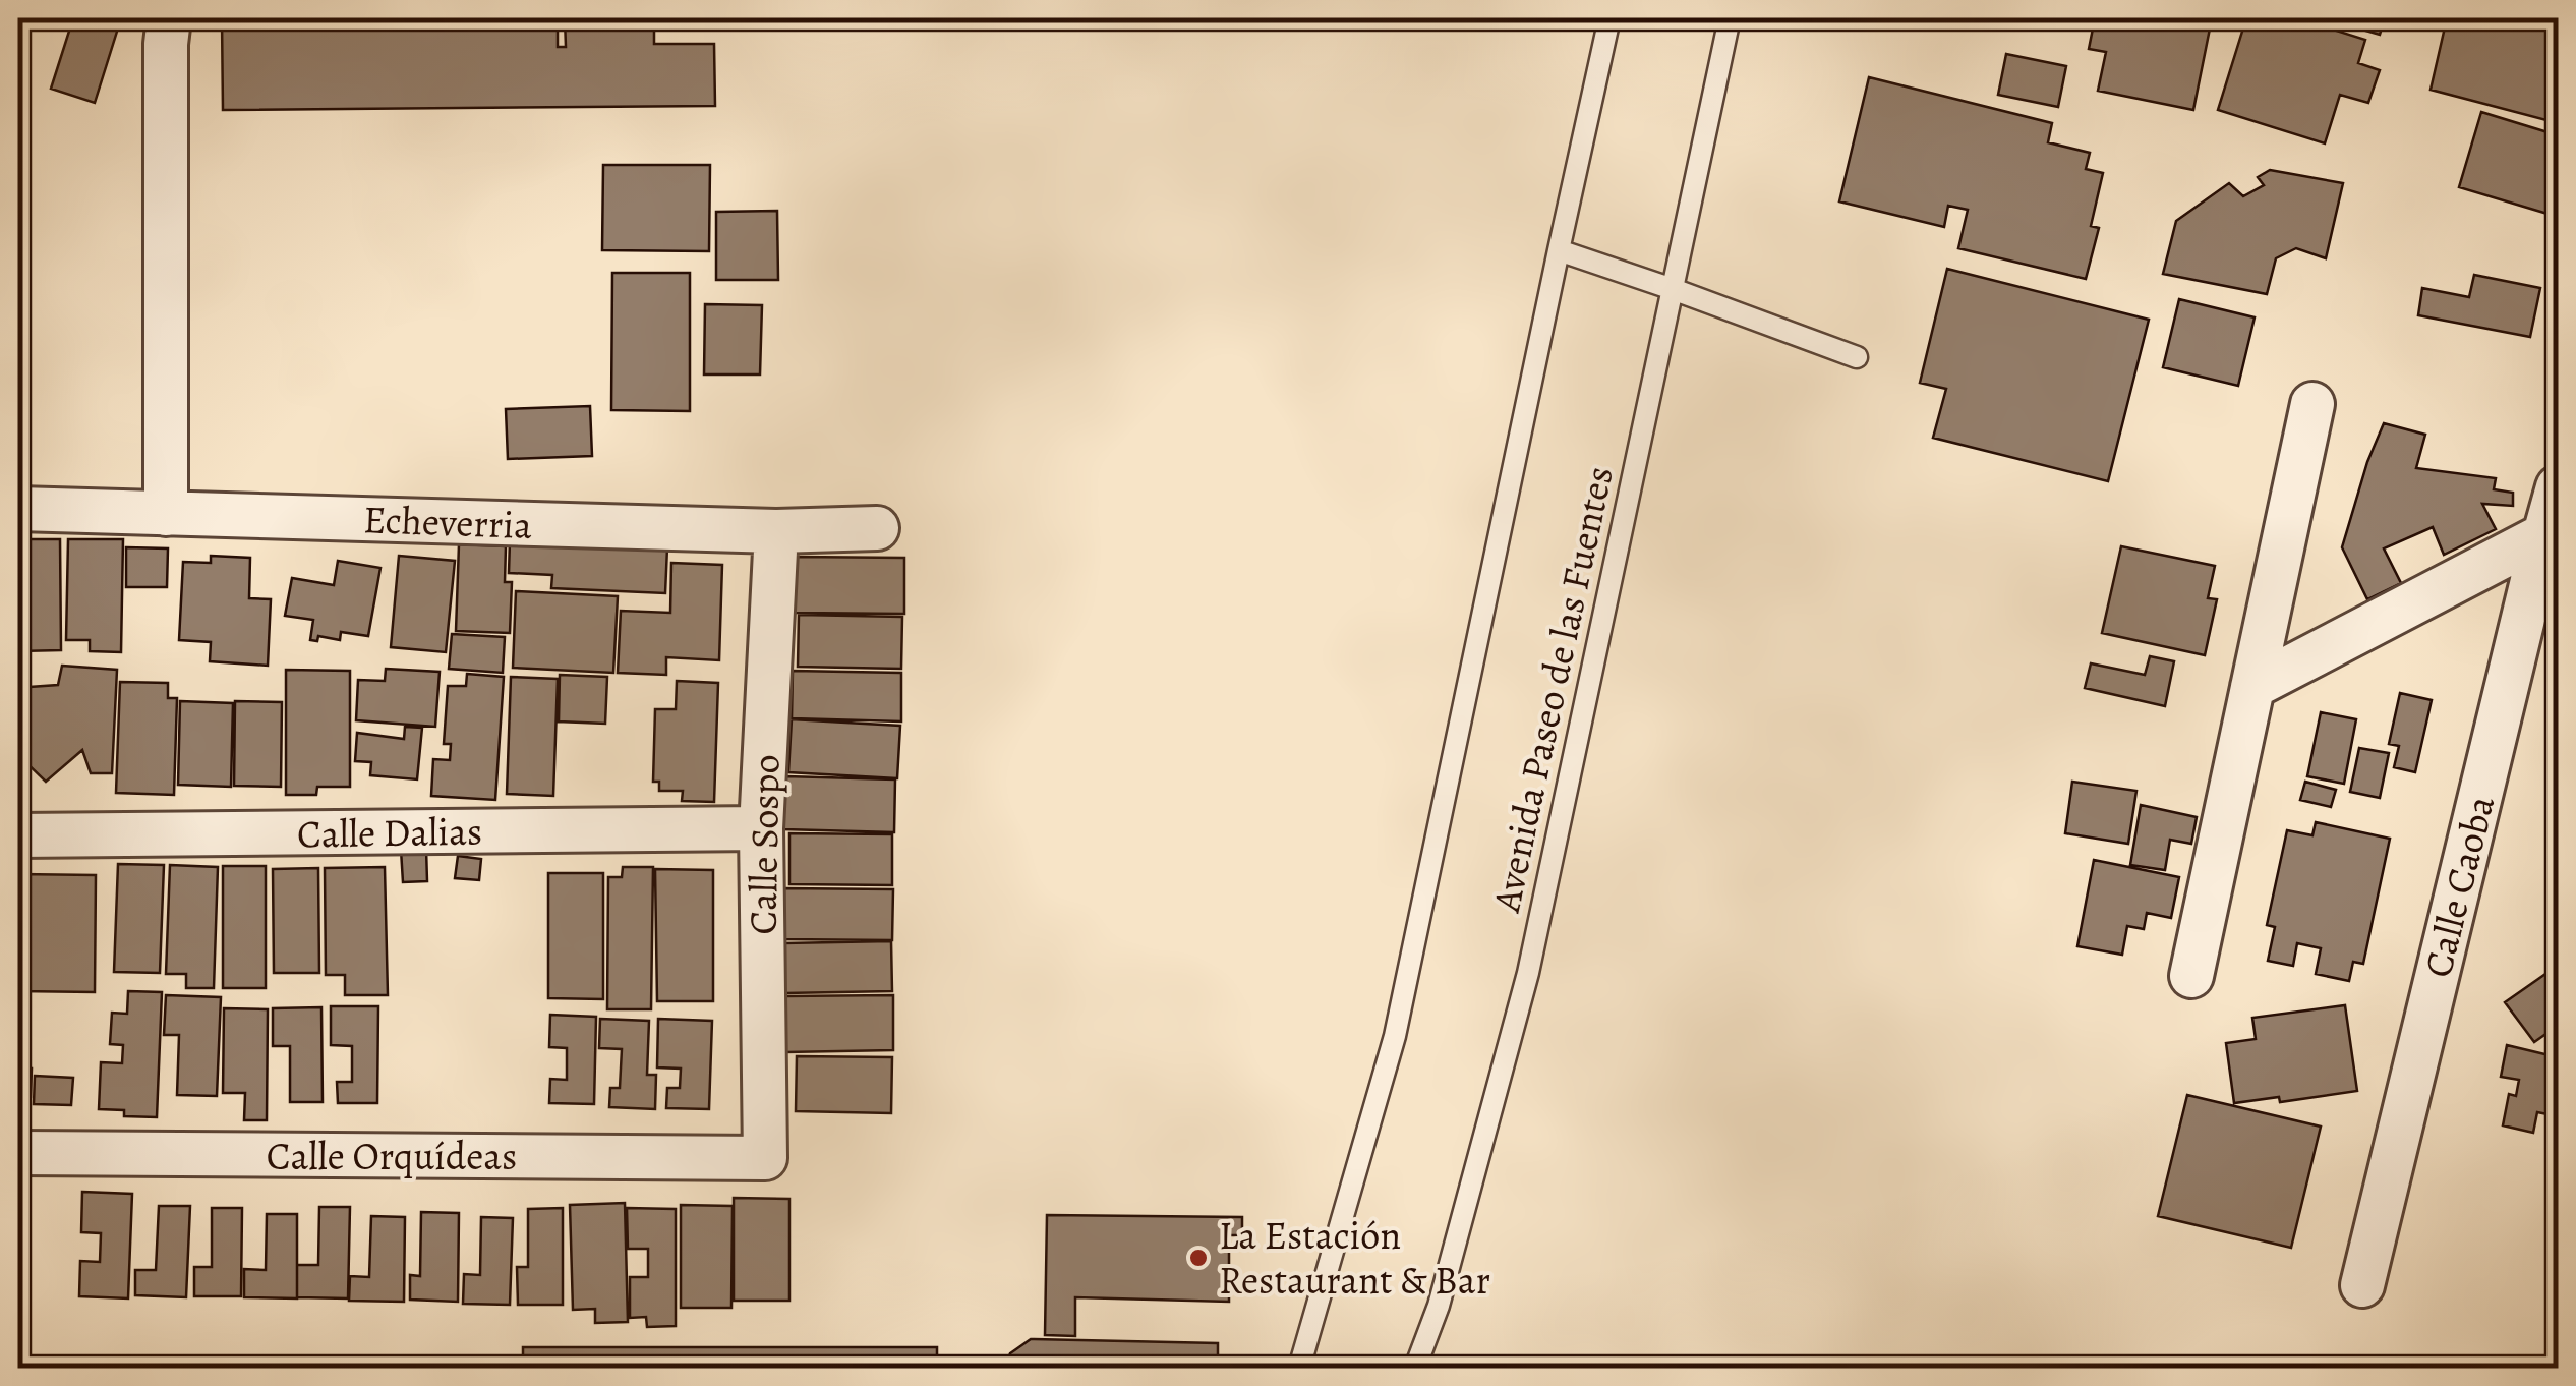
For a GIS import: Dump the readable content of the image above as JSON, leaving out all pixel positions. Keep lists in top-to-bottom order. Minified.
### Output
{"streets":{"street":["Echeverria","Calle Dalias","Calle Sospo","Calle Caoba","Calle Orquídeas"],"lane":["Avenida Paseo de las Fuentes"]},"crossings":[["Echeverria","Calle Sospo"],["Calle Dalias","Calle Sospo"],["Calle Sospo","Calle Orquídeas"]],"places":["La Estación Restaurant & Bar"]}
